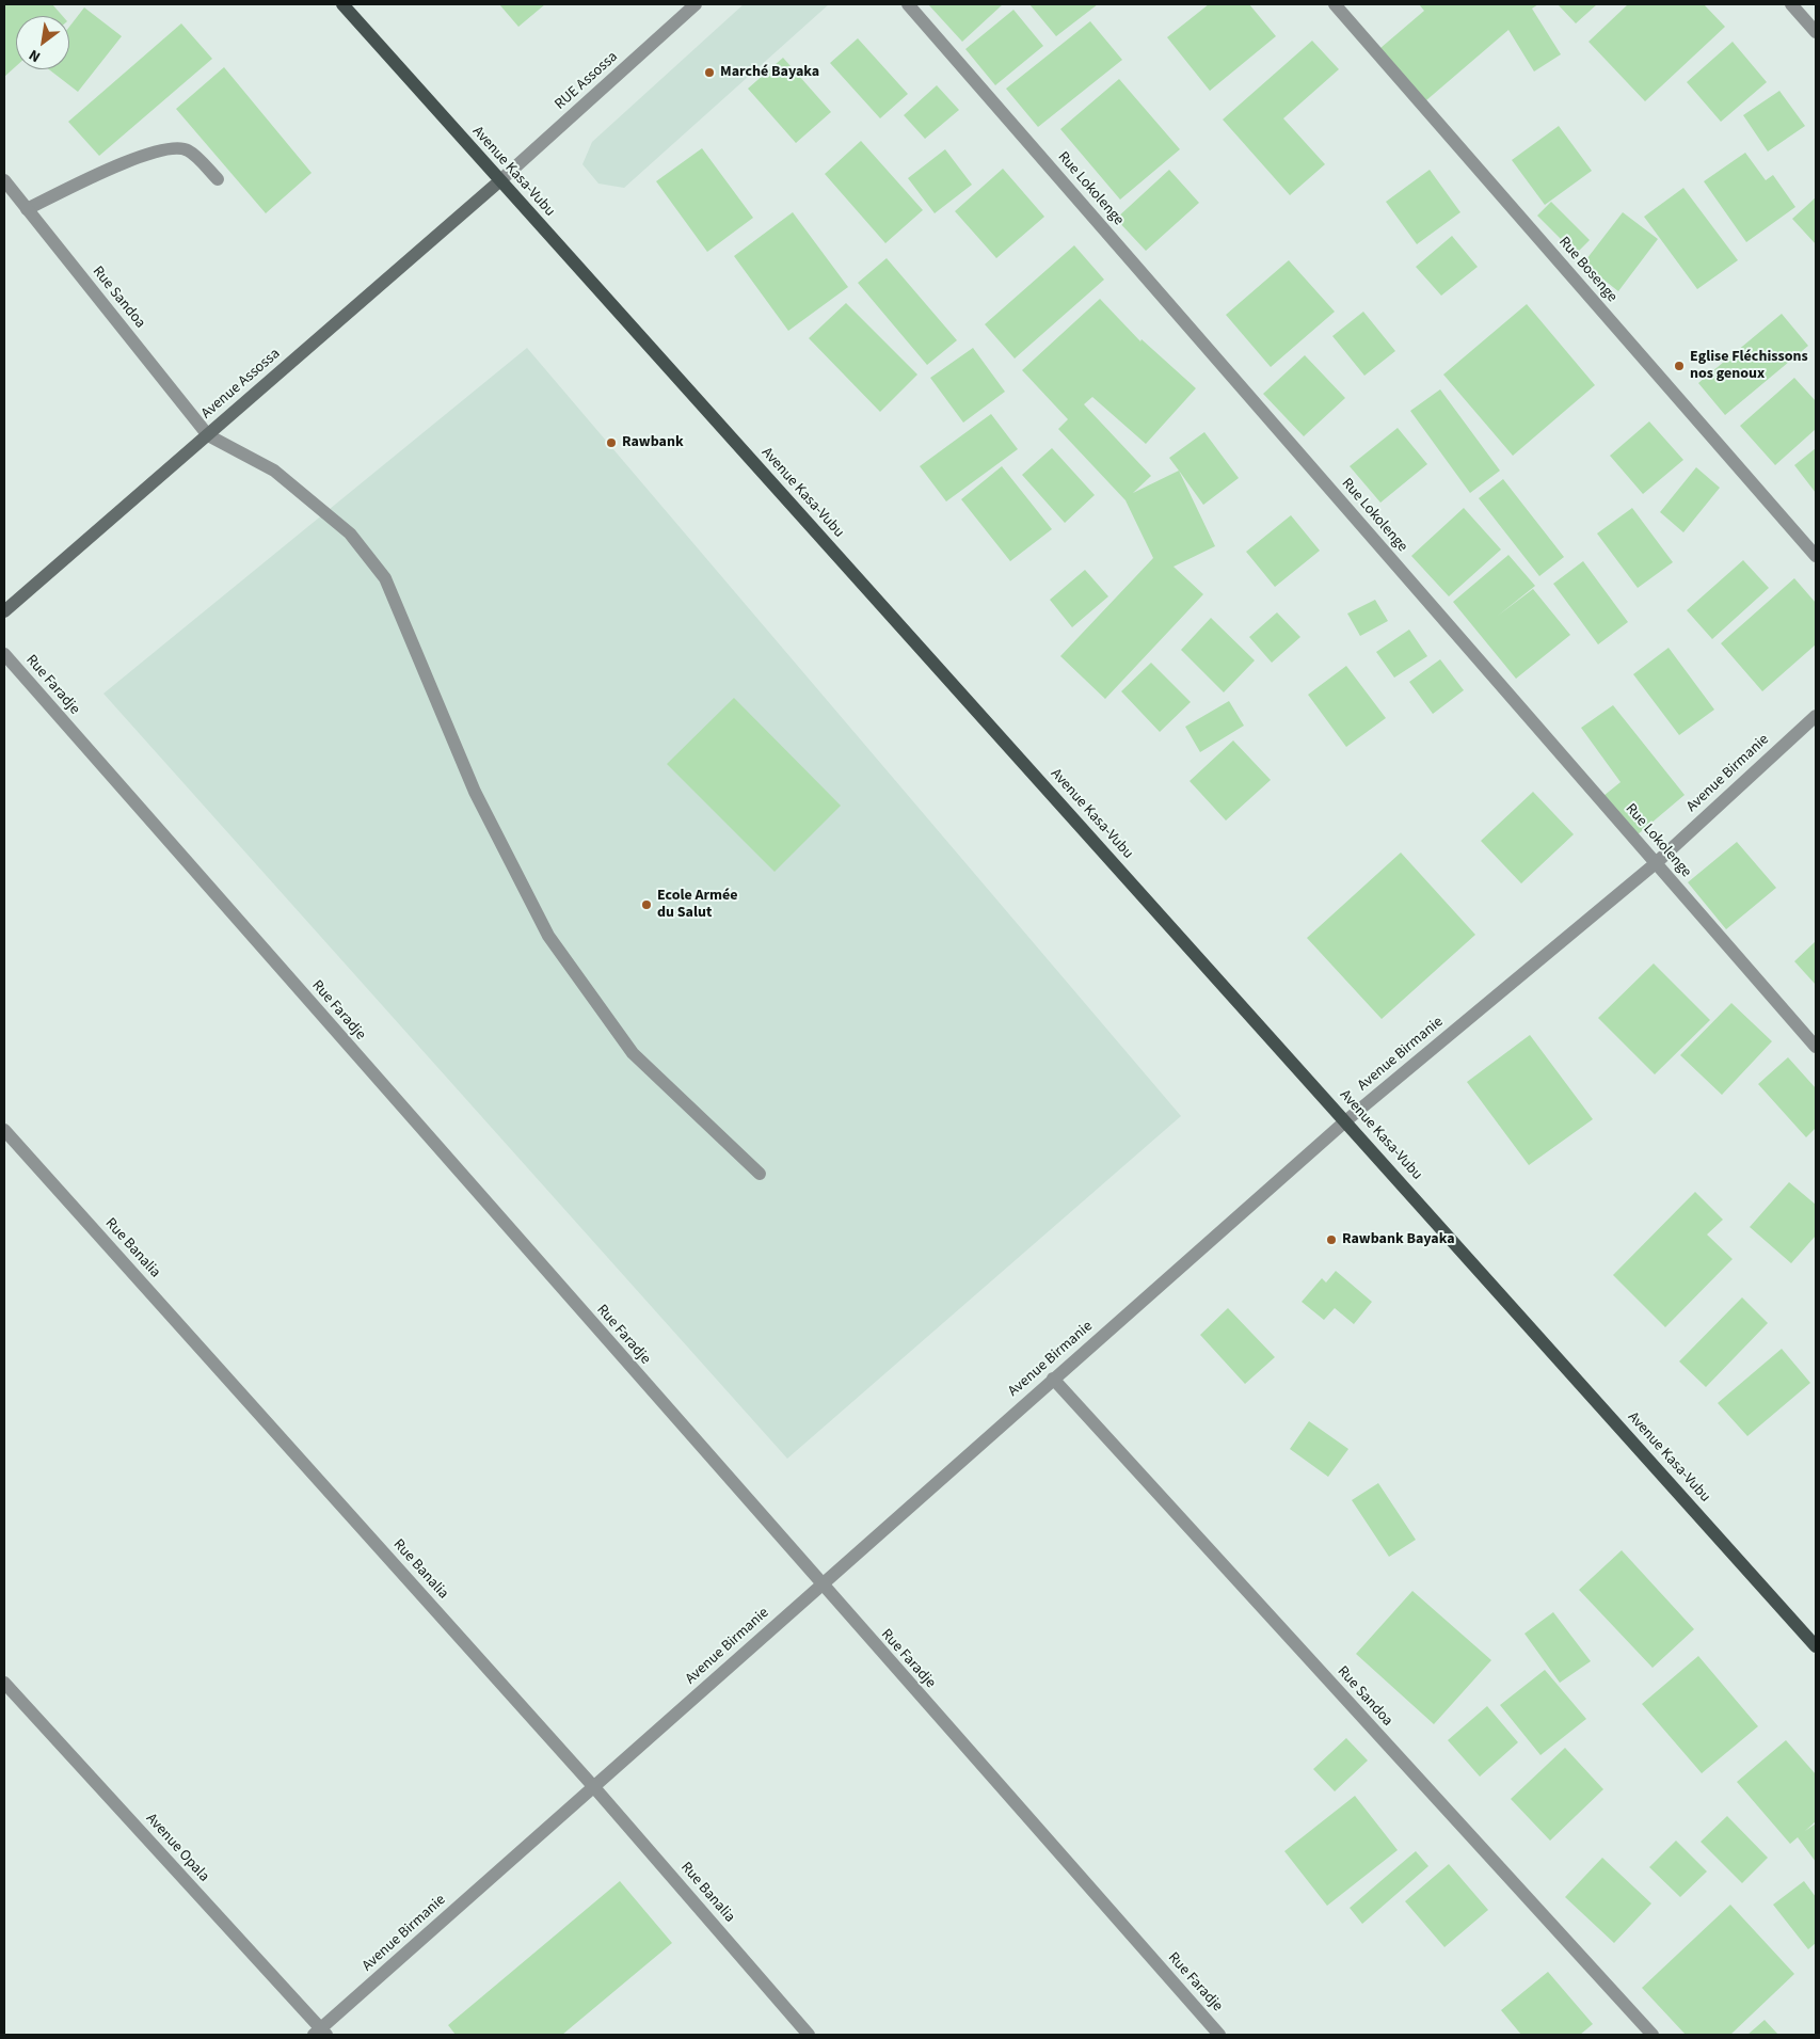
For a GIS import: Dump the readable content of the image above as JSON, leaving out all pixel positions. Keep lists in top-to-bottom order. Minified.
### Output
{"streets":{"main road":["Avenue Kasa-Vubu","Avenue Assossa"],"street":["RUE Assossa","Rue Lokolenge","Rue Bosenge","Rue Sandoa","Rue Faradje","Avenue Birmanie","Rue Banalia","Avenue Opala"]},"crossings":[["RUE Assossa","Avenue Kasa-Vubu"],["RUE Assossa","Avenue Assossa"],["Avenue Kasa-Vubu","Avenue Assossa"],["Avenue Kasa-Vubu","Avenue Birmanie"],["Rue Lokolenge","Avenue Birmanie"],["Rue Sandoa","Avenue Assossa"],["Rue Sandoa","Avenue Birmanie"],["Rue Faradje","Avenue Birmanie"],["Avenue Birmanie","Rue Banalia"],["Avenue Birmanie","Avenue Opala"]],"places":["Marché Bayaka","Eglise Fléchissons nos genoux","Rawbank","Ecole Armée du Salut","Rawbank Bayaka"],"north":"bottom left"}
